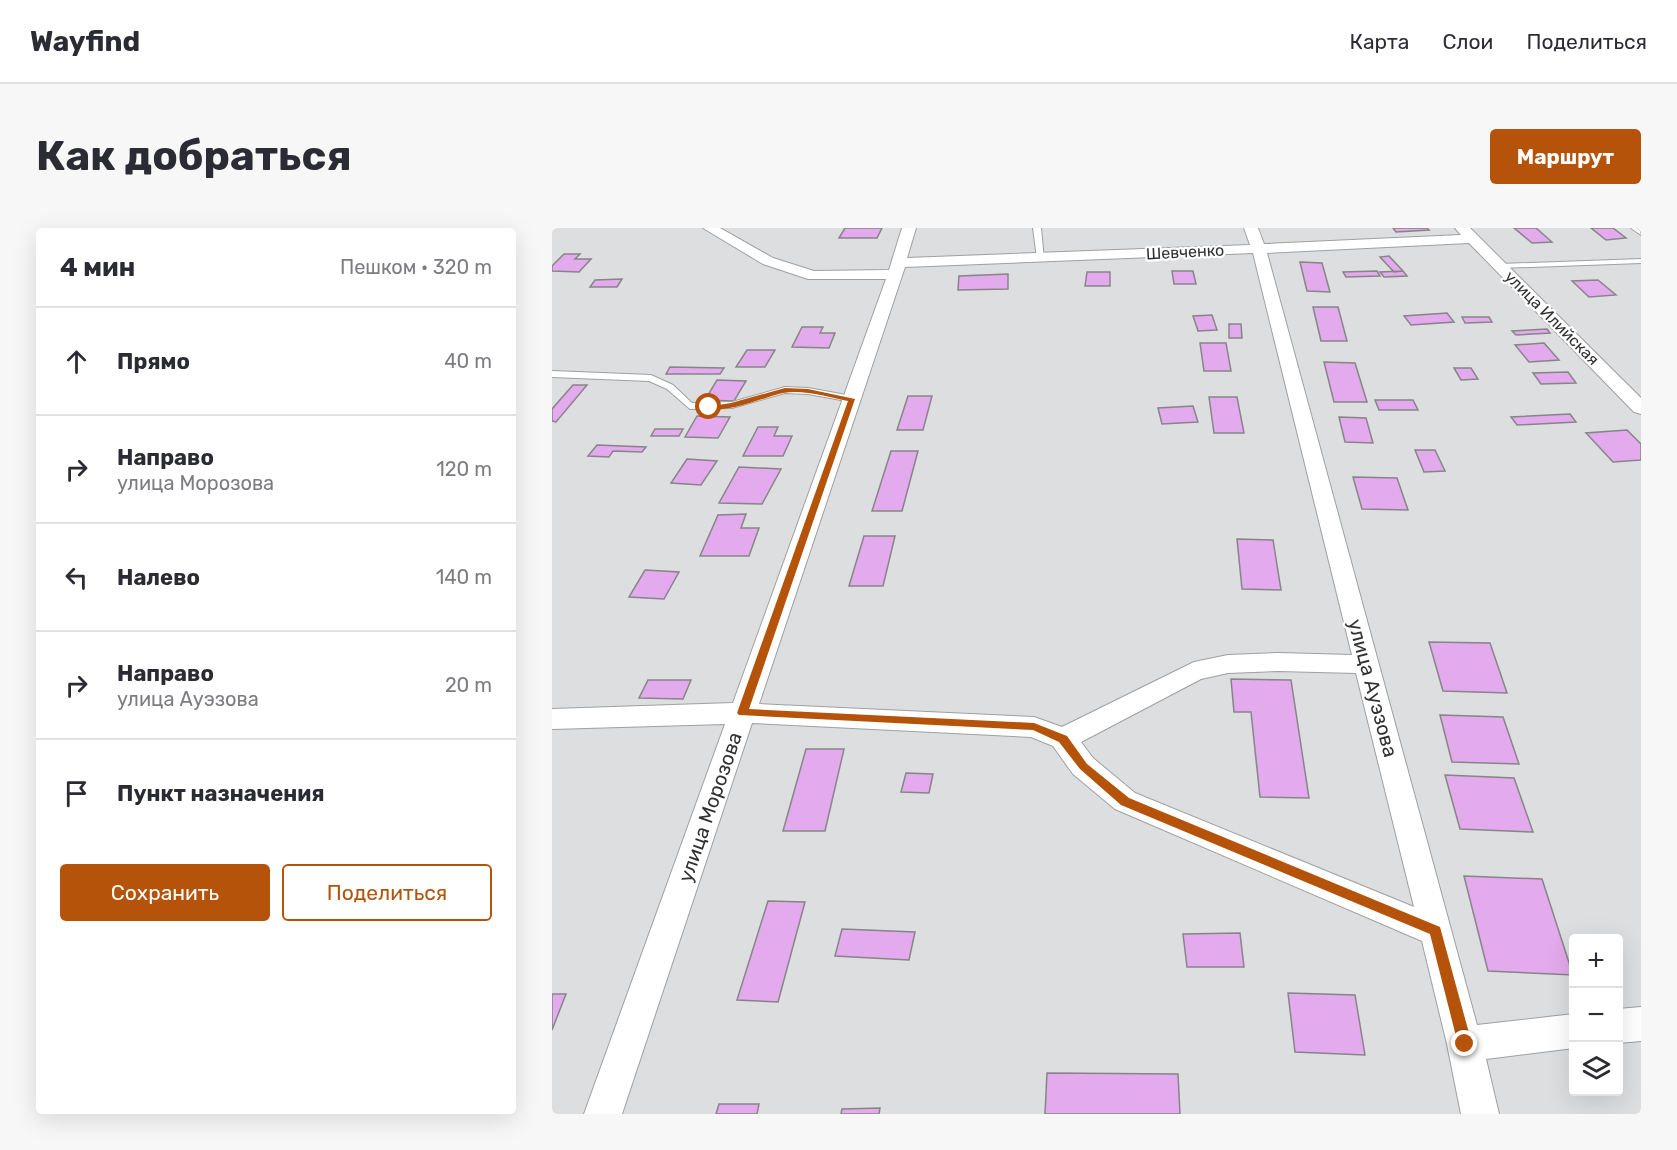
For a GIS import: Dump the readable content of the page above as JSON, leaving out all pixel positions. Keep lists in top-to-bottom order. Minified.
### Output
{"streets":{"street":["Шевченко","улица Илийская","улица Ауэзова","улица Морозова"]},"crossings":[["Шевченко","улица Илийская"],["Шевченко","улица Ауэзова"],["Шевченко","улица Морозова"]],"page":{"header":"Wayfind","nav":["Карта","Слои","Поделиться"],"buttons":["Маршрут",["Сохранить","Поделиться"]],"title":"Как добраться","heading":["4 мин","Пешком · 320 m"],"list":[["Прямо","40 m"],["Направо","улица Морозова","120 m"],["Налево","140 m"],["Направо","улица Ауэзова","20 m"],"Пункт назначения"],"map_buttons":["+","−"]}}
